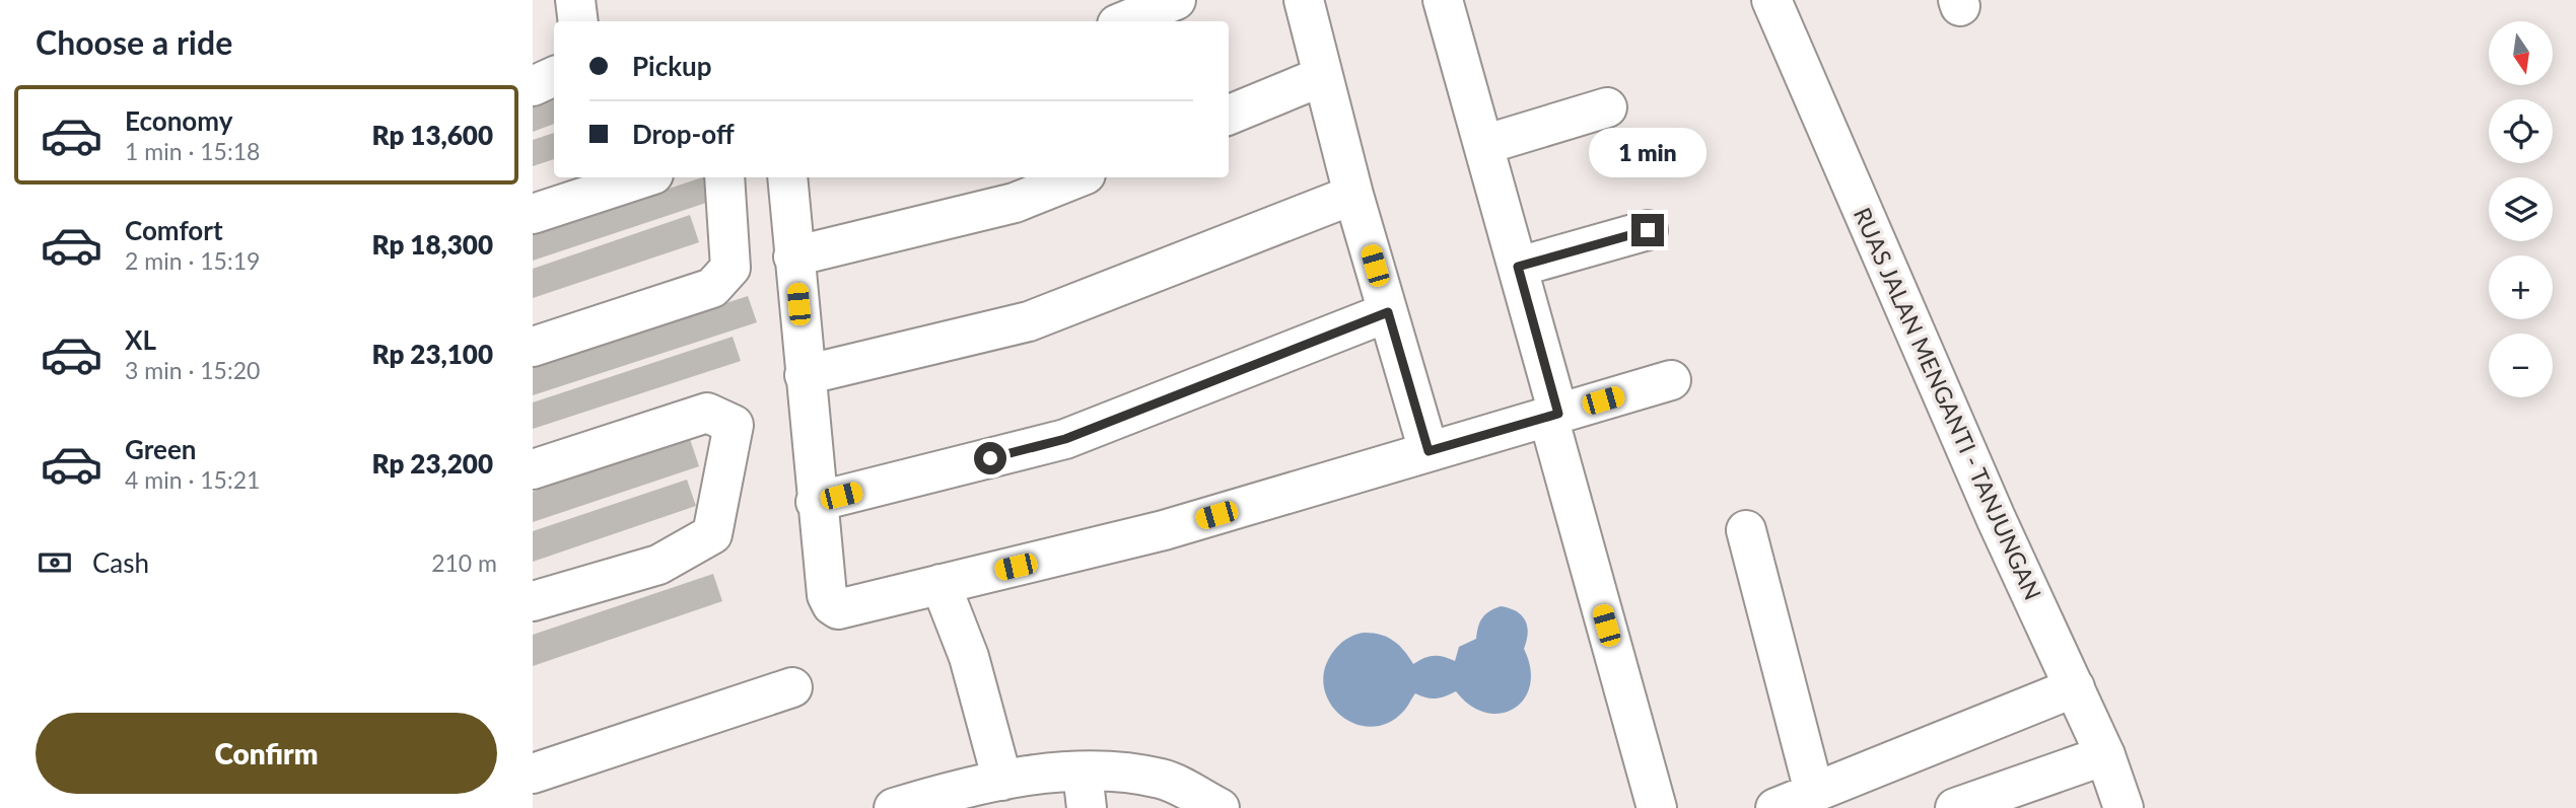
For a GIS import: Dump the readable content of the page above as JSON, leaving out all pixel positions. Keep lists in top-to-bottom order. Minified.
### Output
{"streets":{"street":["RUAS JALAN MENGANTI - TANJUNGAN"]},"north":"bottom","page":{"heading":"Choose a ride","map_buttons":["+","−"],"banner":["Pickup","Drop-off"],"list":[{"name":"Economy","note":"1 min · 15:18","value":"Rp 13,600"},{"name":"Comfort","note":"2 min · 15:19","value":"Rp 18,300"},{"name":"XL","note":"3 min · 15:20","value":"Rp 23,100"},{"name":"Green","note":"4 min · 15:21","value":"Rp 23,200"}],"bubble":"1 min","pay":["Cash","210 m"],"buttons":"Confirm"}}
